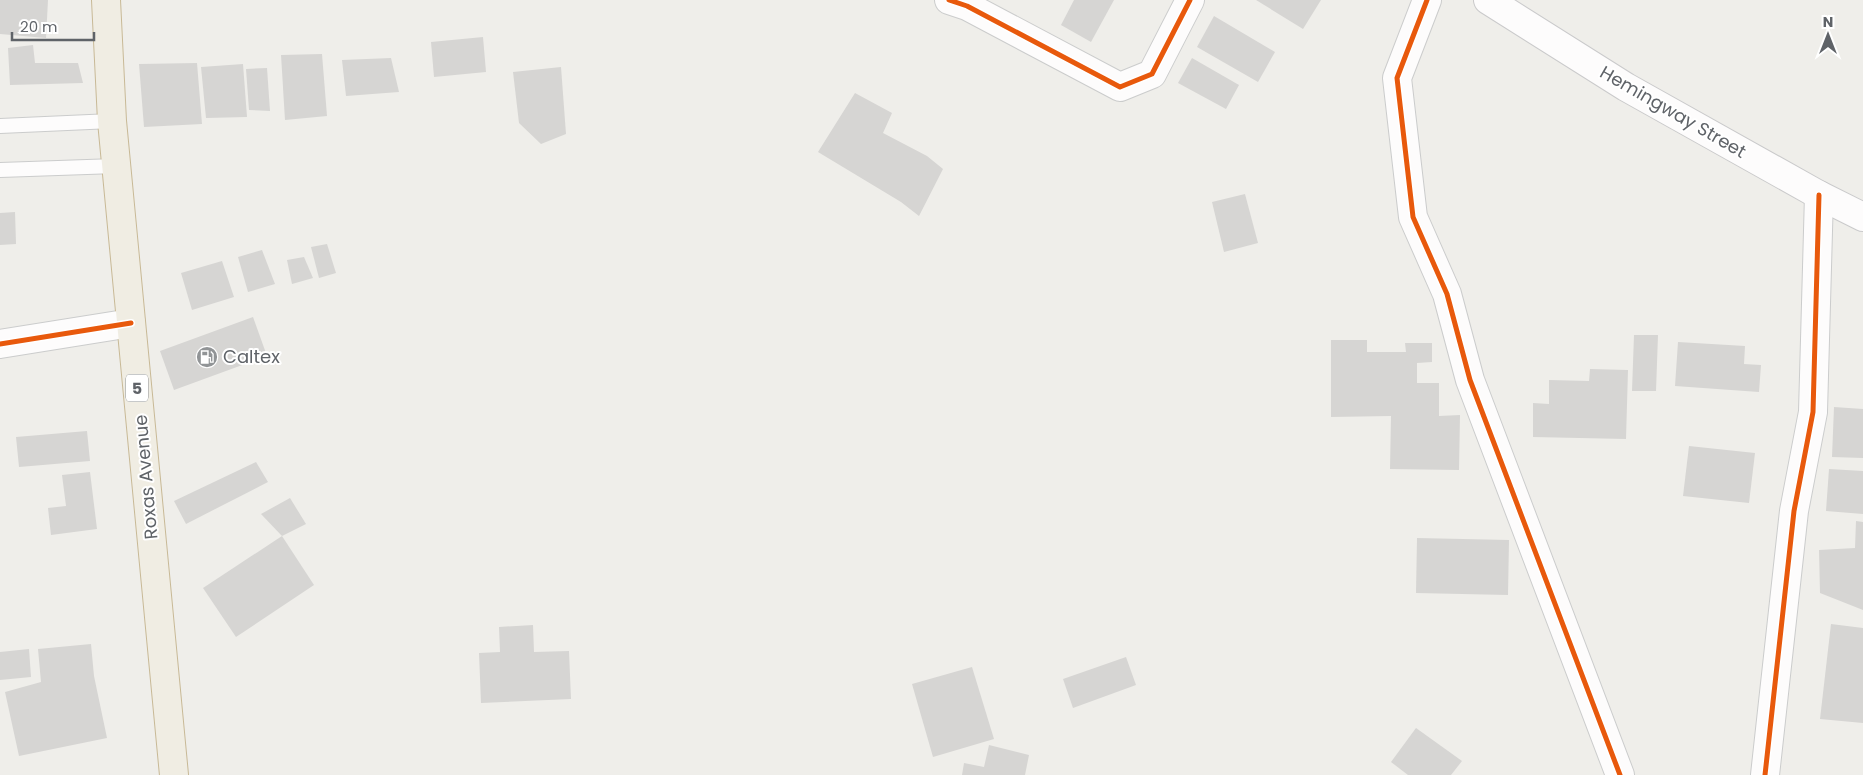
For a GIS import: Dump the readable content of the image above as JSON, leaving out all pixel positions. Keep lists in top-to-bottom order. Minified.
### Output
{"streets":{"highway":["5","Roxas Avenue"],"street":["Hemingway Street"]},"places":{"fuel station":["Caltex"]},"scale_bar":"20 m","north":"top"}
